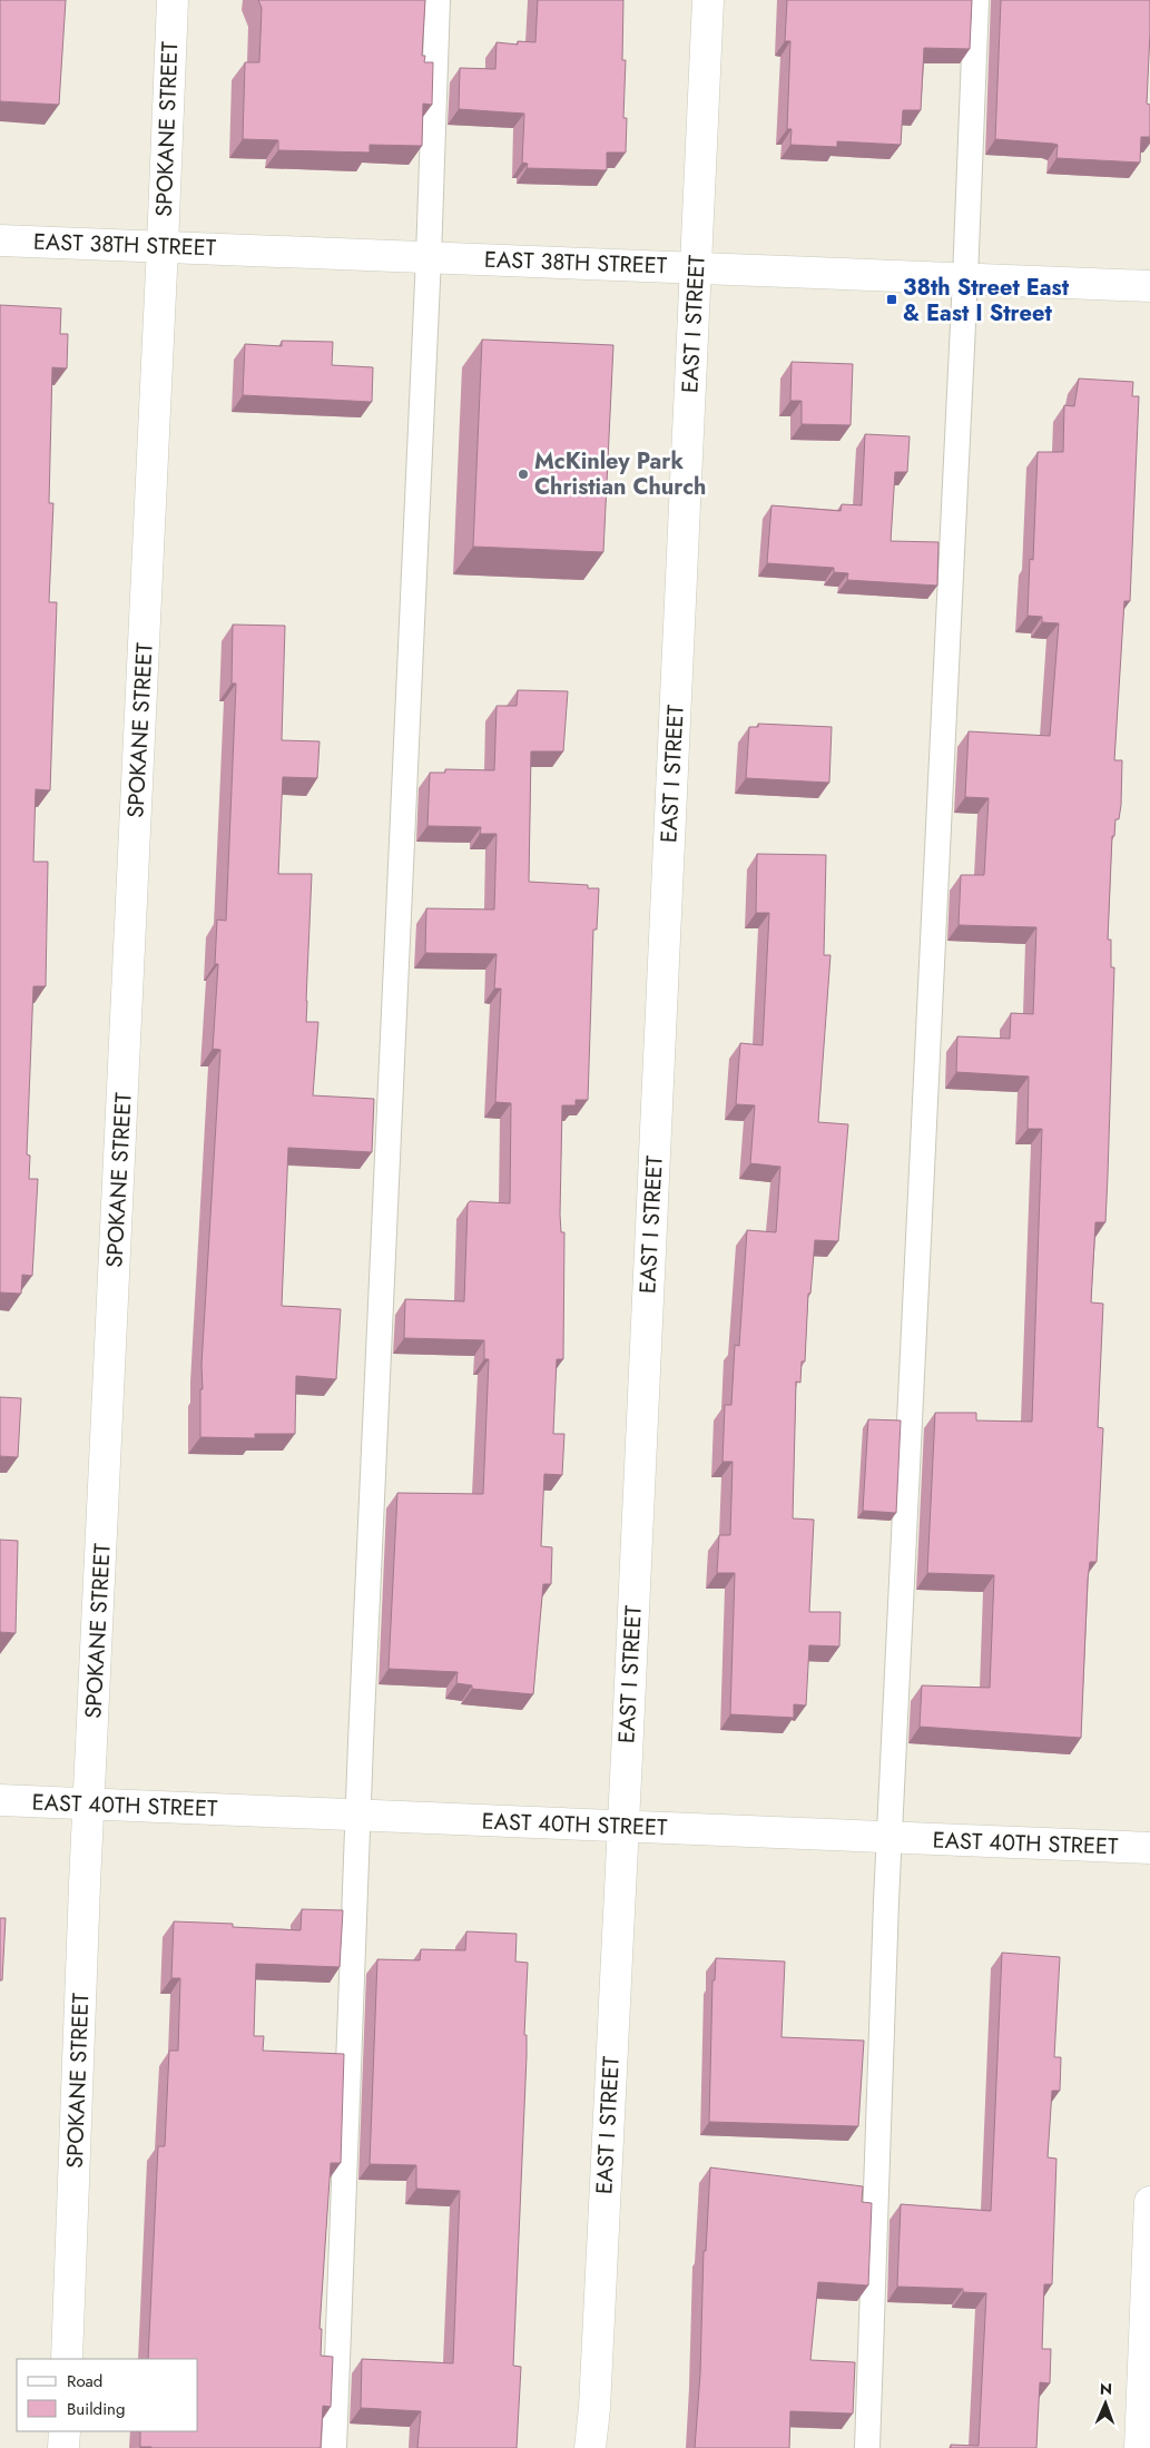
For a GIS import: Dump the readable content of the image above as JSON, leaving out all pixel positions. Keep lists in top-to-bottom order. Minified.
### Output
{"streets":{"street":["SPOKANE STREET","EAST 38TH STREET","EAST I STREET","EAST 40TH STREET"]},"crossings":[["SPOKANE STREET","EAST 38TH STREET"],["SPOKANE STREET","EAST 40TH STREET"],["EAST 38TH STREET","EAST I STREET"],["EAST I STREET","EAST 40TH STREET"]],"places":{"transit":["38th Street East & East I Street"],"other":["McKinley Park Christian Church"]},"legend":["Road","Building"],"north":"top"}
